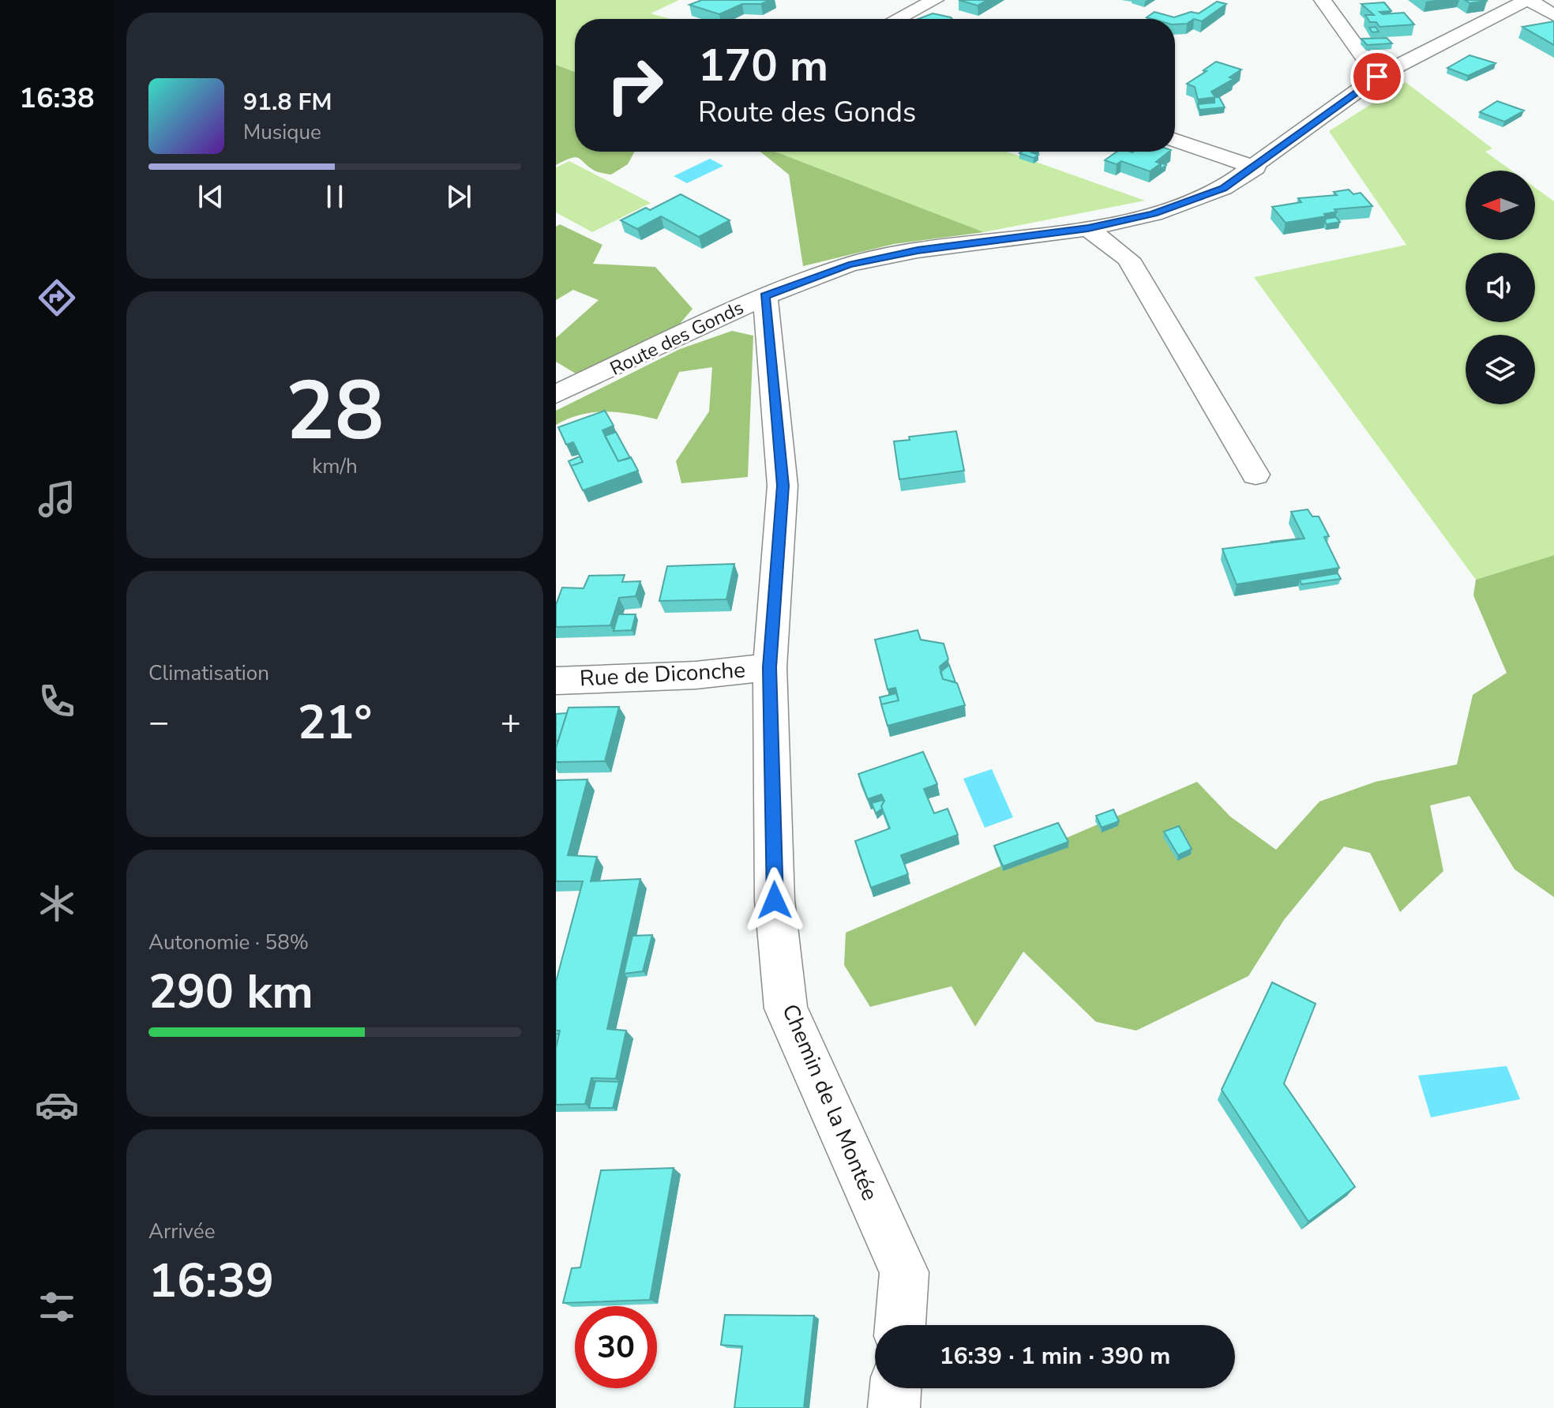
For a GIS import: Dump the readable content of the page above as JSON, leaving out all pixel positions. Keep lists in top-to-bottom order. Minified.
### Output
{"streets":{"street":["Route des Gonds","Rue de Diconche","Chemin de la Montée"]},"crossings":[["Route des Gonds","Chemin de la Montée"],["Rue de Diconche","Chemin de la Montée"]],"north":"left","page":{"tabs":"16:38","turn":["170 m","Route des Gonds"],"song":["91.8 FM","Musique"],"tile":[["28","km/h"],"Climatisation",["Autonomie · 58%","290 km"],["Arrivée","16:39"]],"heat":["−","21°","+"],"limit":"30","trip":"16:39 · 1 min · 390 m"}}
